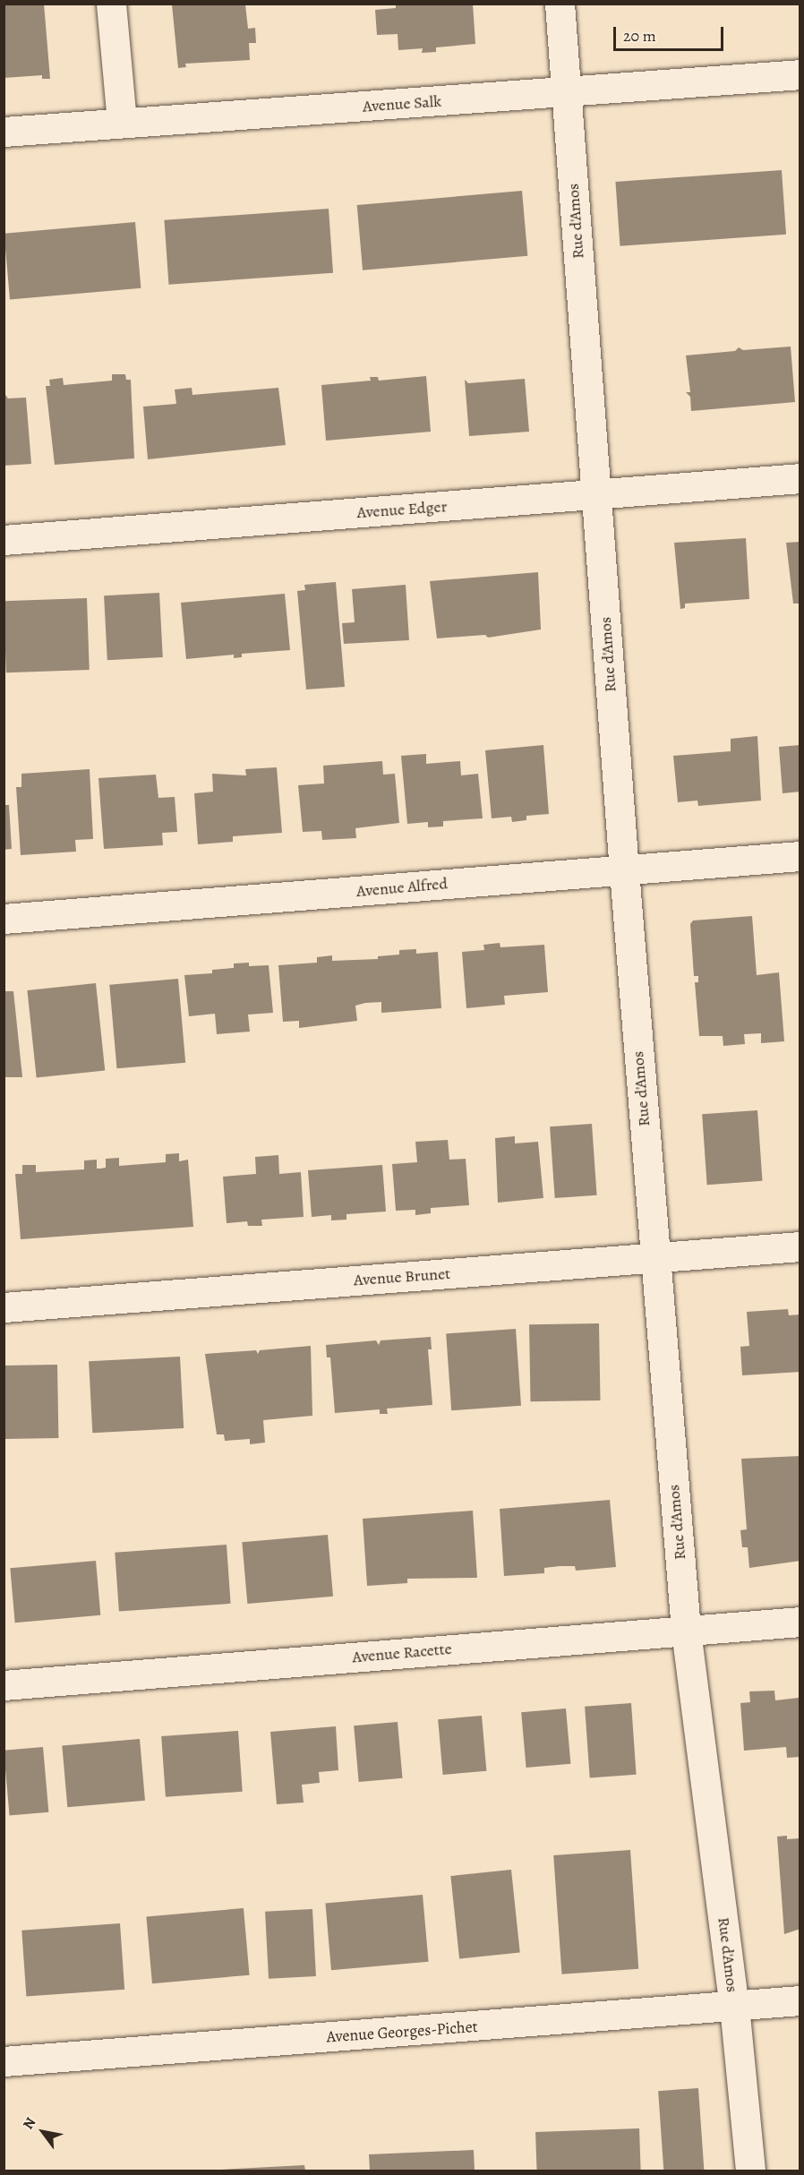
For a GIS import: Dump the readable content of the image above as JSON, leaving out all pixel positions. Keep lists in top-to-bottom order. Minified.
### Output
{"streets":{"street":["Avenue Salk","Rue d'Amos","Avenue Edger","Avenue Alfred","Avenue Brunet","Avenue Racette","Avenue Georges-Pichet"]},"crossings":[["Avenue Salk","Rue d'Amos"],["Rue d'Amos","Avenue Edger"],["Rue d'Amos","Avenue Alfred"],["Rue d'Amos","Avenue Brunet"],["Rue d'Amos","Avenue Racette"],["Rue d'Amos","Avenue Georges-Pichet"]],"scale_bar":"20 m","north":"top left"}
